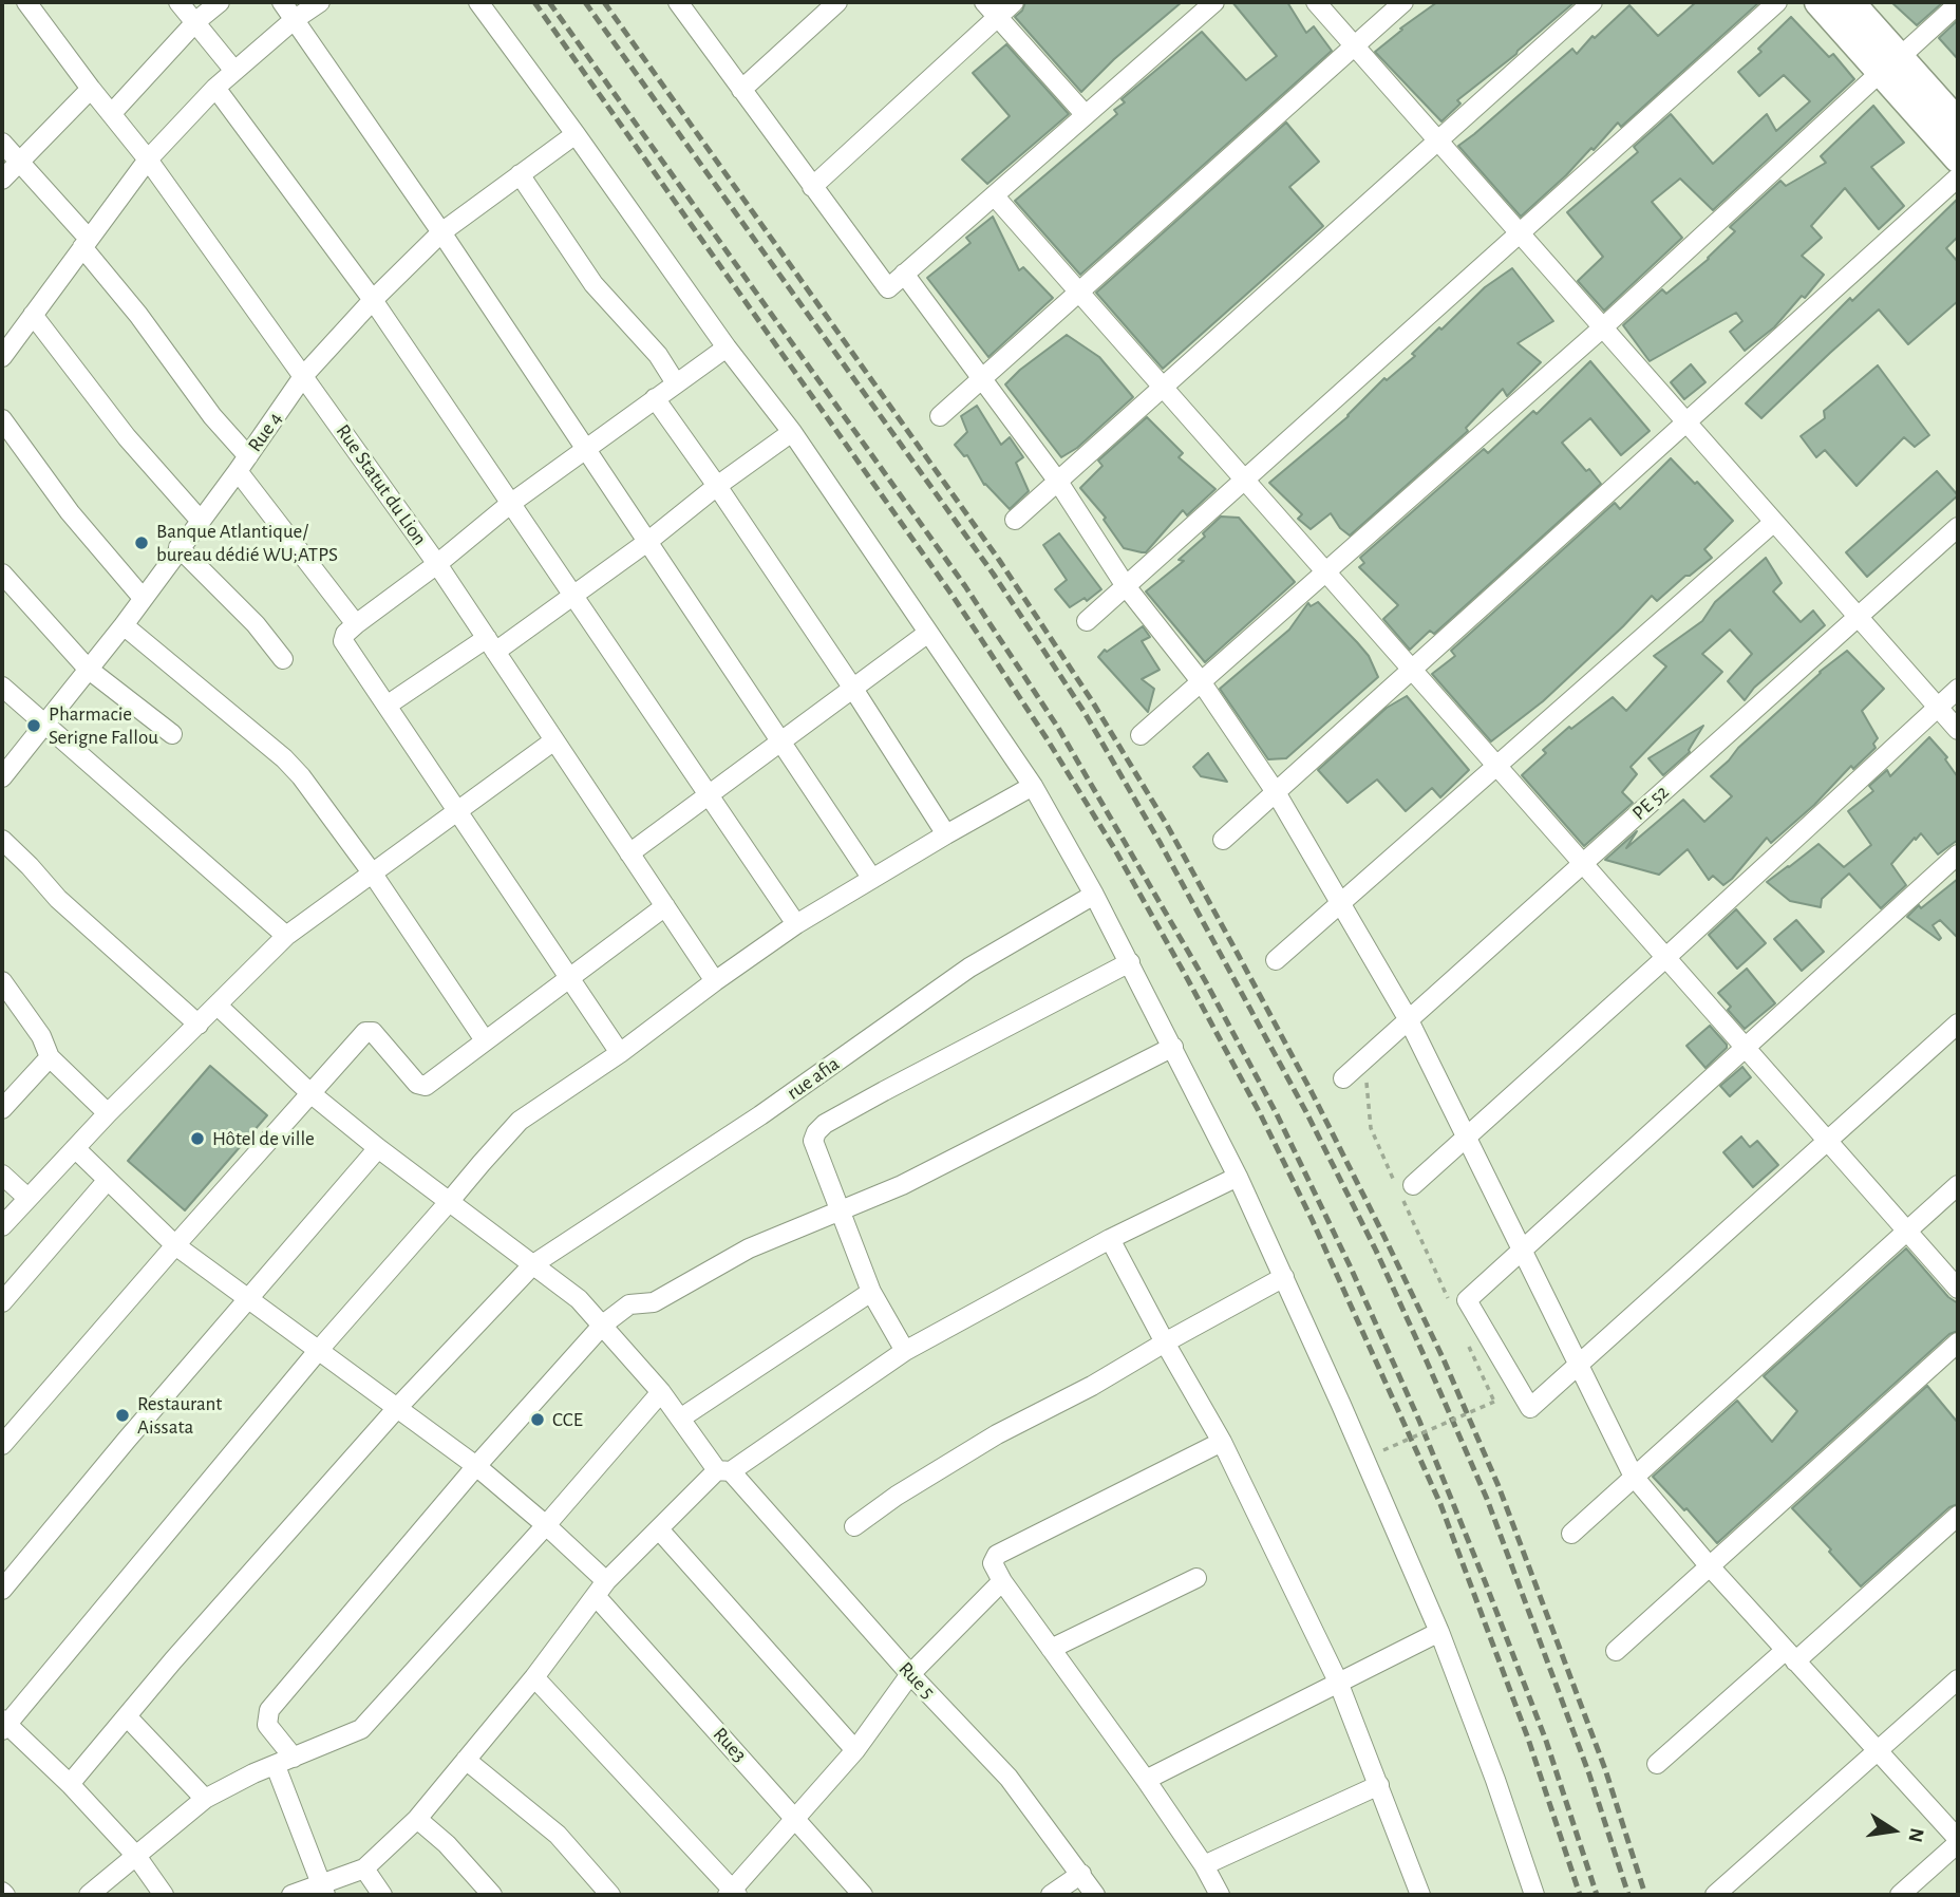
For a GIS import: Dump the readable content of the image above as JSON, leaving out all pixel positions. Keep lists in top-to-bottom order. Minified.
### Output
{"streets":{"street":["Rue 4","Rue Statut du Lion","PE 52","rue afia","Rue 5","Rue3"]},"crossings":[["Rue 4","Rue Statut du Lion"],["rue afia","Rue 5"],["rue afia","Rue3"]],"places":["Banque Atlantique/ bureau dédié WU;ATPS","Pharmacie Serigne Fallou","Hôtel de ville","Restaurant Aissata","CCE"],"north":"right"}
